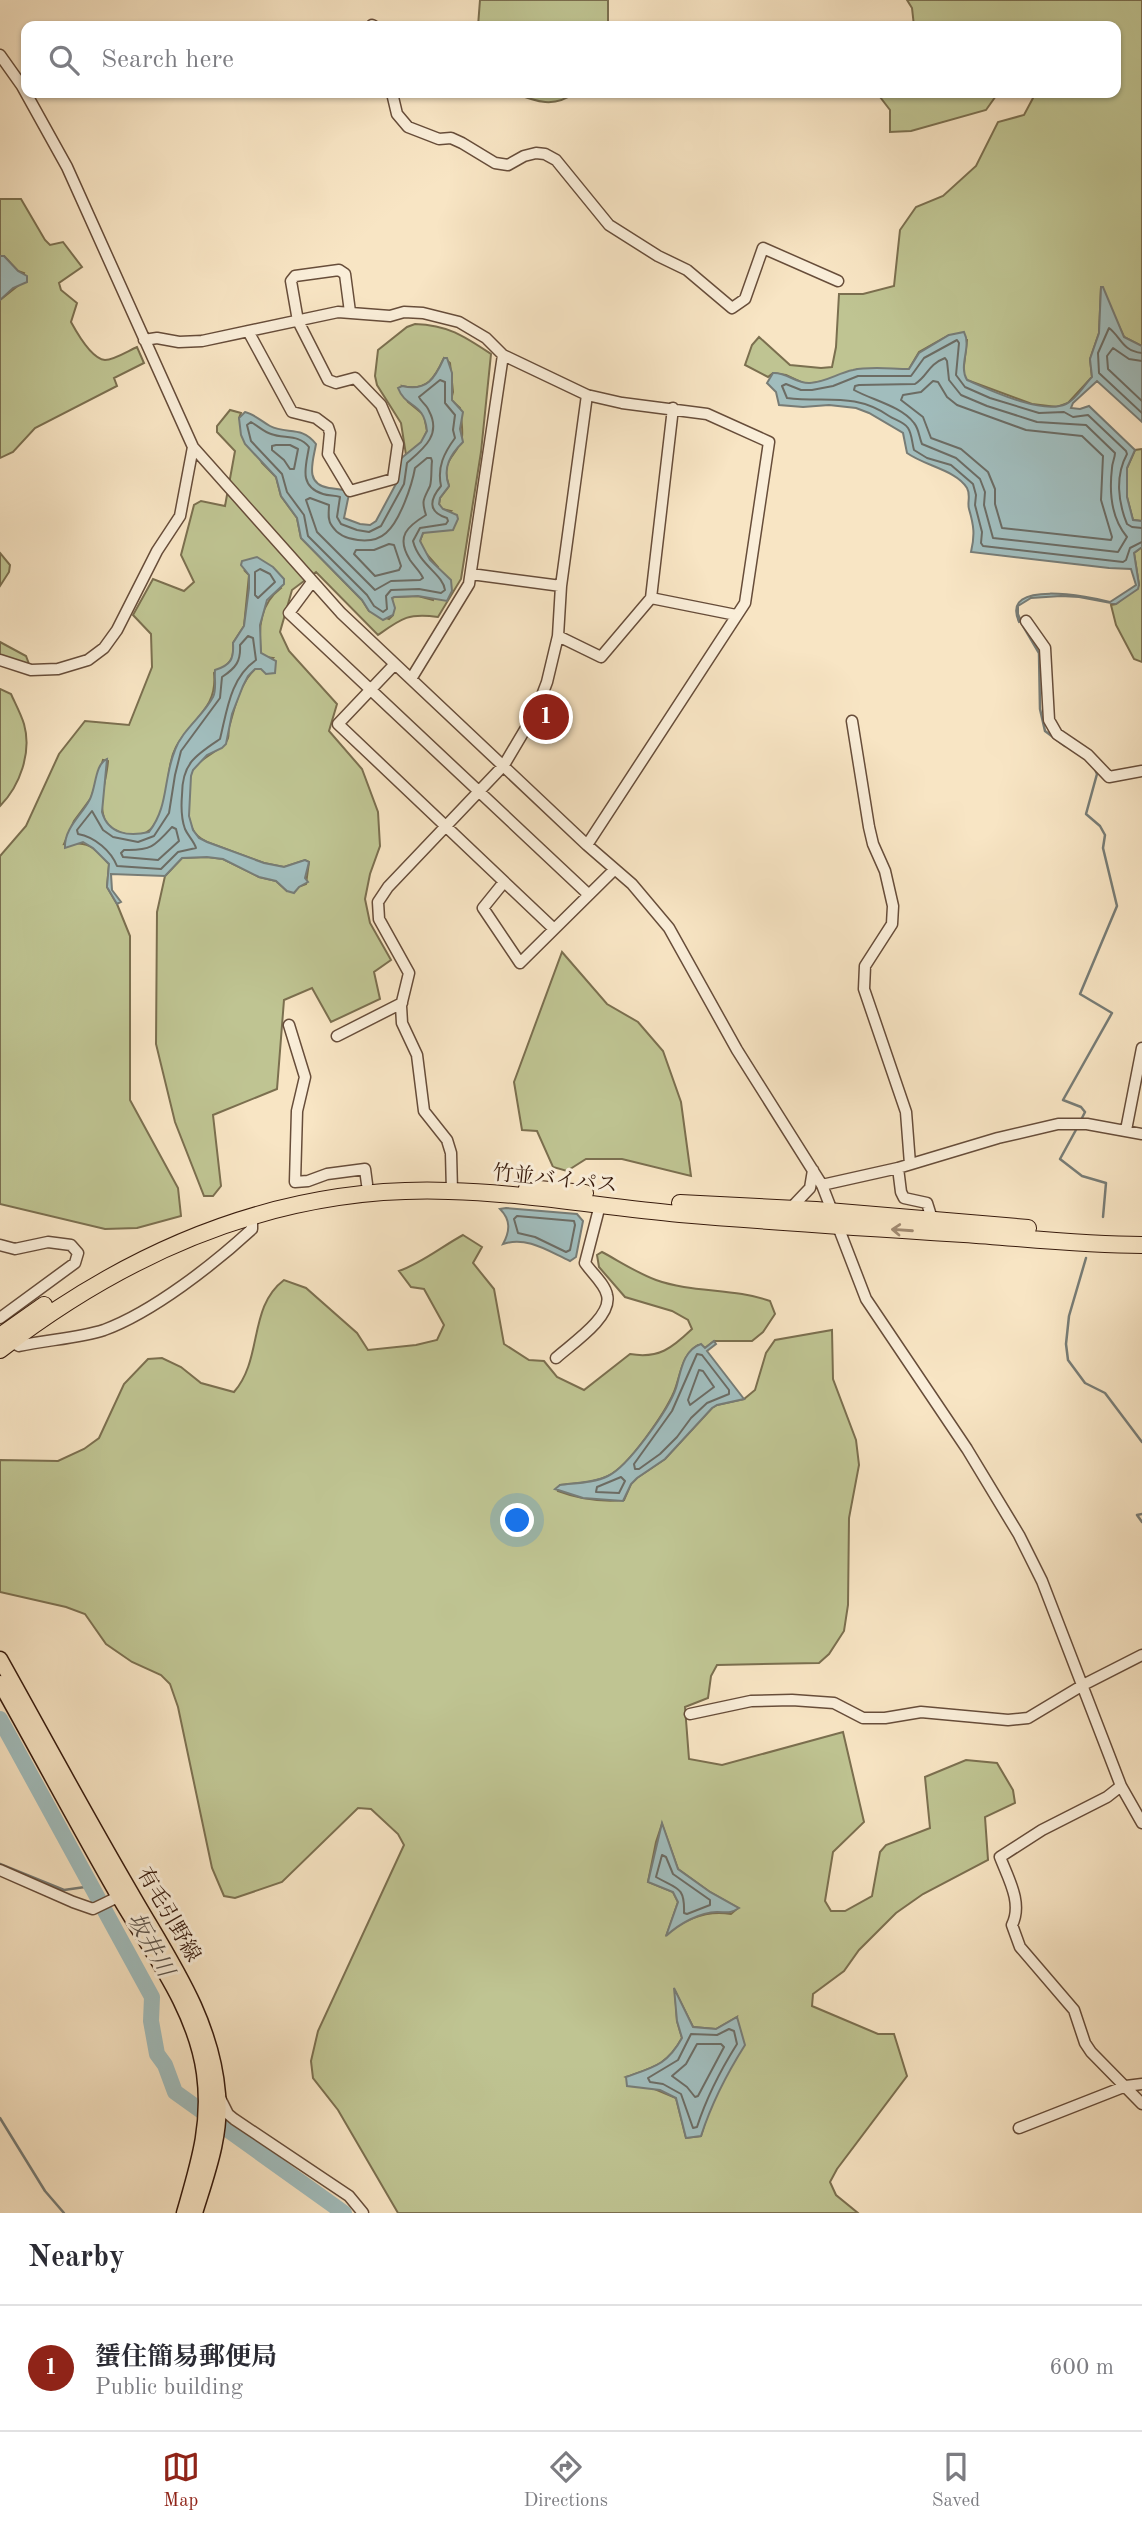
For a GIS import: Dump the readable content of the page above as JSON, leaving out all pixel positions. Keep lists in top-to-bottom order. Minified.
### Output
{"streets":{"highway":["竹並バイパス"],"main road":["有毛引野線"]},"water":["坂井川"],"page":{"search":"Search here","pins":"1","heading":"Nearby","list":[{"mark":"1","name":"蜑住簡易郵便局","note":"Public building","value":"600 m"}],"nav":["Map","Directions","Saved"]}}
